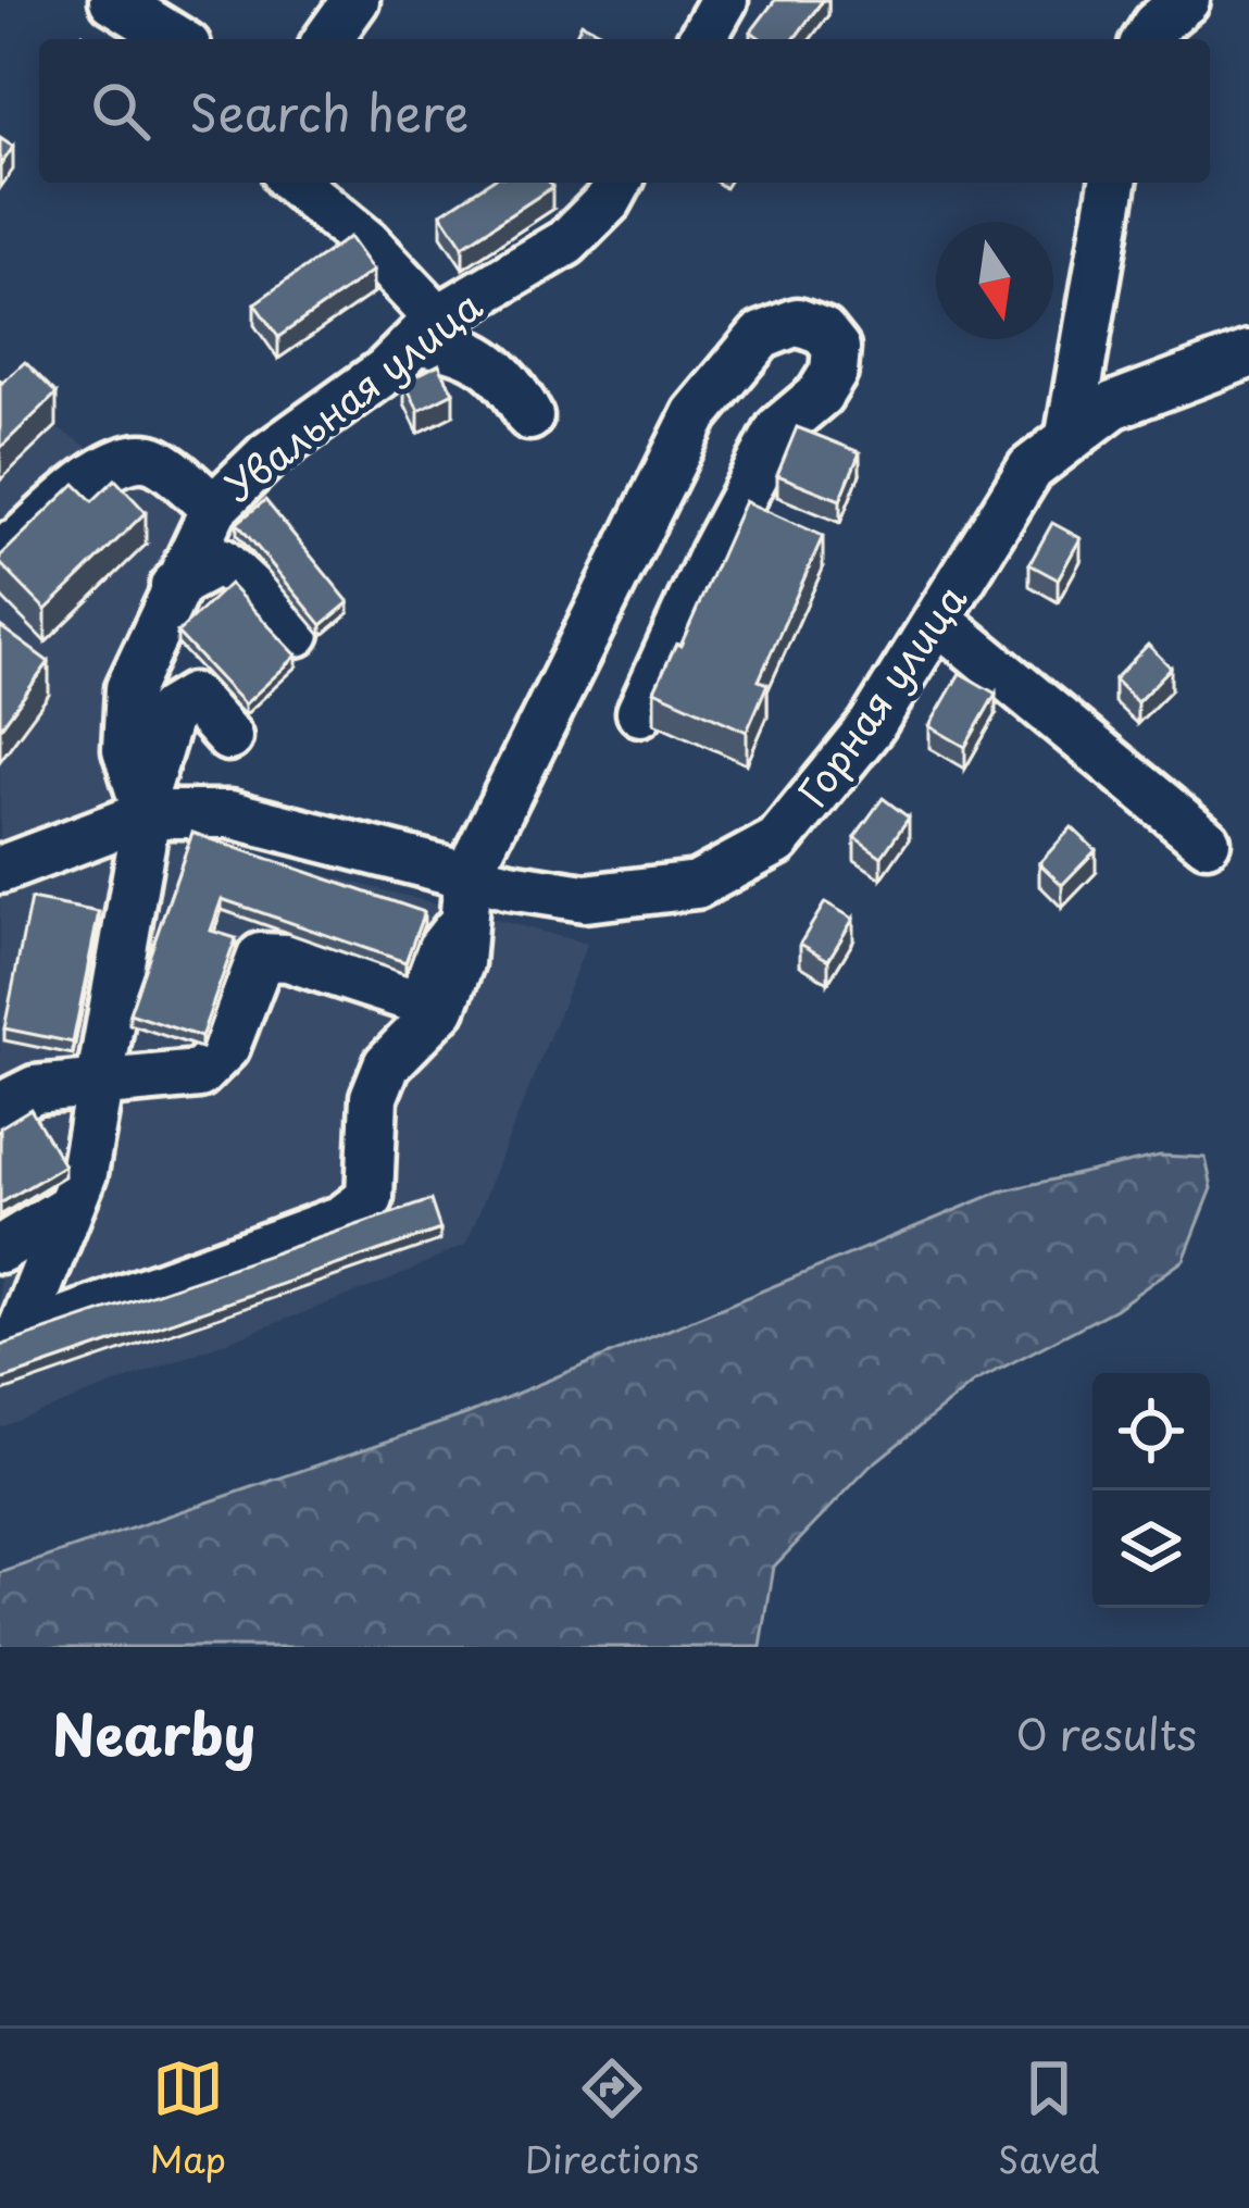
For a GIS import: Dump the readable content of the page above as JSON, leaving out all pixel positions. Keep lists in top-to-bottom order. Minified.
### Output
{"streets":{"street":["Увальная улица","Горная улица"]},"crossings":[["Увальная улица","Горная улица"]],"north":"bottom","page":{"search":"Search here","heading":["Nearby","0 results"],"nav":["Map","Directions","Saved"]}}
